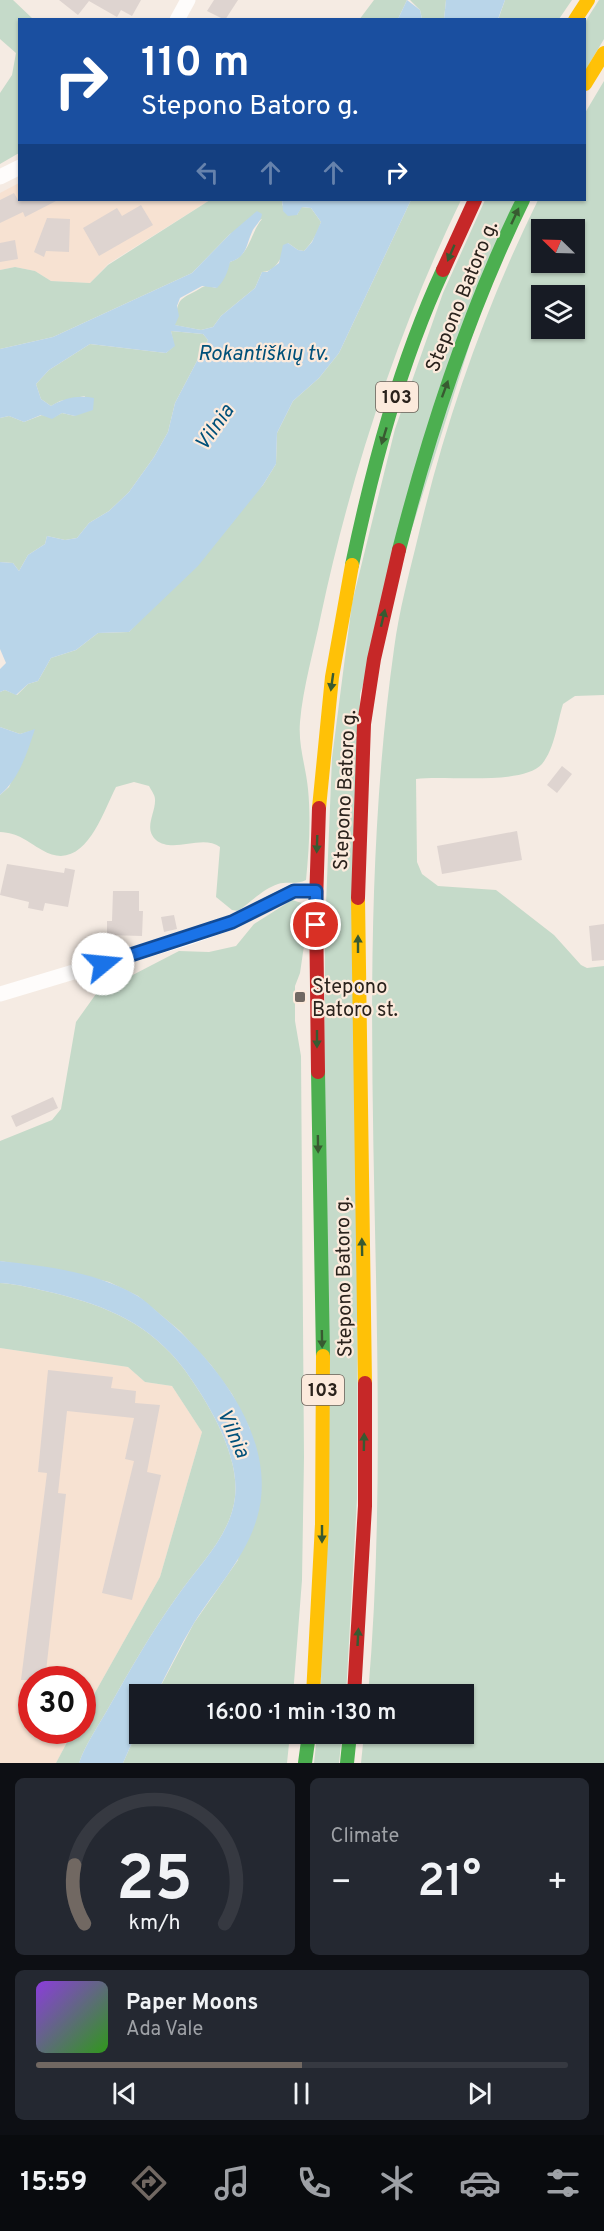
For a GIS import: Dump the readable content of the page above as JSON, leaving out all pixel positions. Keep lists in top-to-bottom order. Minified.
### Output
{"streets":{"main road":["Stepono Batoro g.","103"]},"water":["Rokantiškių tv.","Vilnia"],"places":{"transit":["Stepono Batoro st."]},"north":"top left","page":{"turn":["110 m","Stepono Batoro g."],"limit":"30","trip":"16:00 · 1 min · 130 m","tile":"Climate","heat":["−","21°","+"],"song":["Paper Moons","Ada Vale"],"tabs":"15:59","gauge":["25","km/h"]}}
